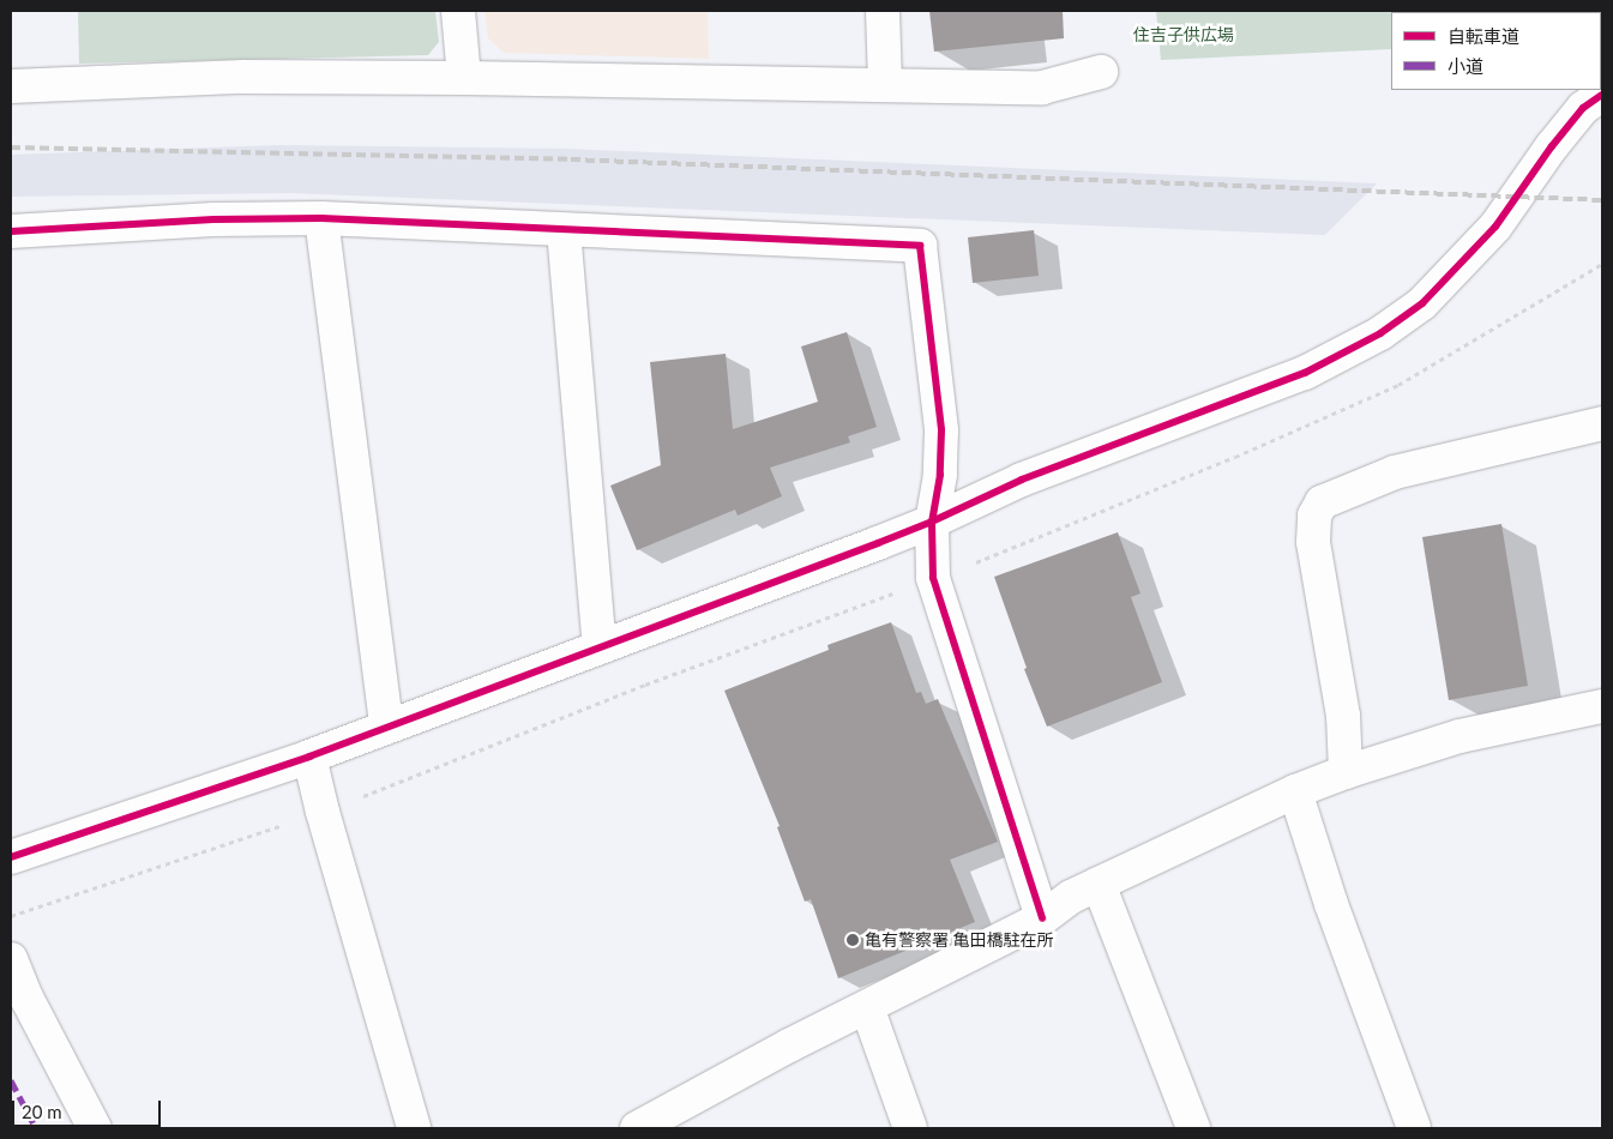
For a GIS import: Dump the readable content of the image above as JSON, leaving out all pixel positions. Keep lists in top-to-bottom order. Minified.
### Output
{"parks":["住吉子供広場"],"places":["亀有警察署 亀田橋駐在所"],"legend":["自転車道","小道"],"scale_bar":"20 m"}
